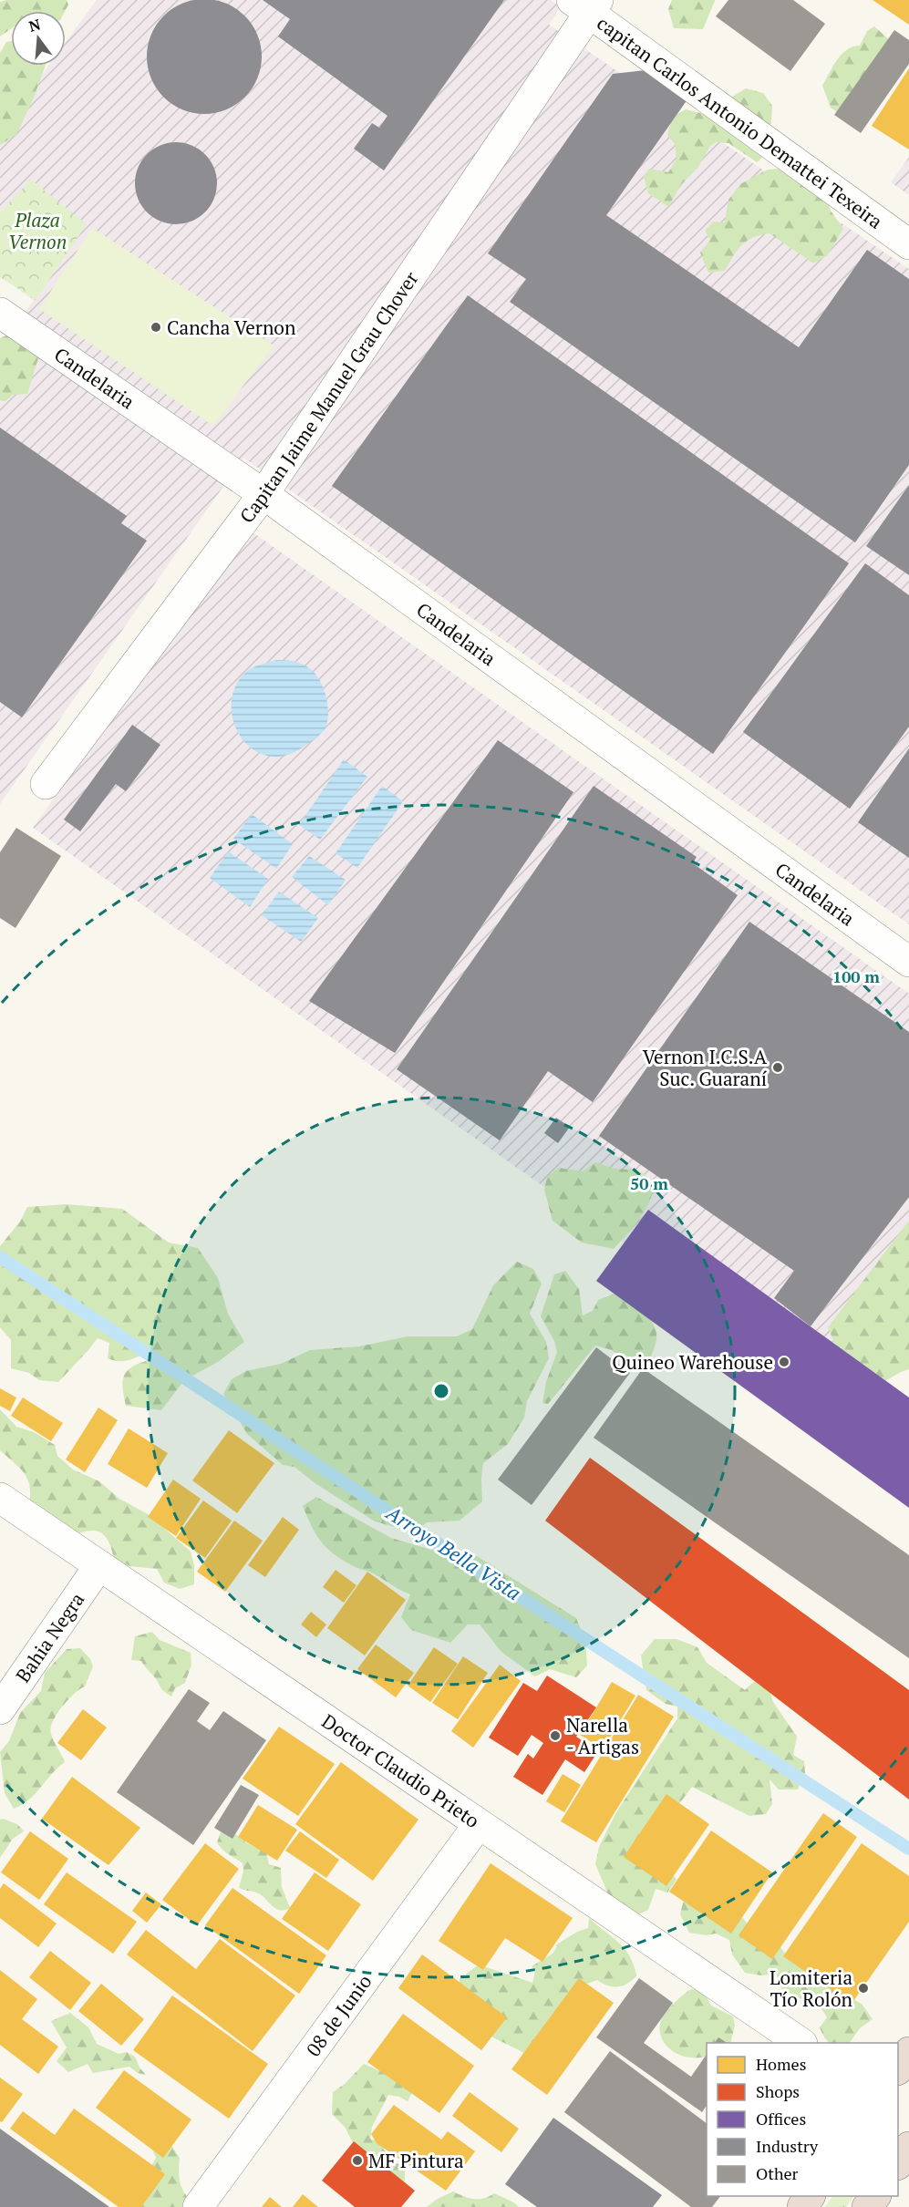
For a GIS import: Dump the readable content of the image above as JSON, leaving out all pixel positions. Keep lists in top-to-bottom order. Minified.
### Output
{"streets":{"street":["capitan Carlos Antonio Demattei Texeira","Candelaria","Capitan Jaime Manuel Grau Chover","Bahia Negra","Doctor Claudio Prieto","08 de Junio"]},"crossings":[["capitan Carlos Antonio Demattei Texeira","Capitan Jaime Manuel Grau Chover"],["Candelaria","Capitan Jaime Manuel Grau Chover"],["Bahia Negra","Doctor Claudio Prieto"],["Doctor Claudio Prieto","08 de Junio"]],"water":["Arroyo Bella Vista"],"parks":["Plaza Vernon"],"places":["Cancha Vernon","Vernon I.C.S.A Suc. Guaraní","Quineo Warehouse","Narella - Artigas","Lomiteria Tío Rolón","MF Pintura"],"legend":["Homes","Shops","Offices","Industry","Other"],"north":"top","rings":["100 m","50 m"]}
